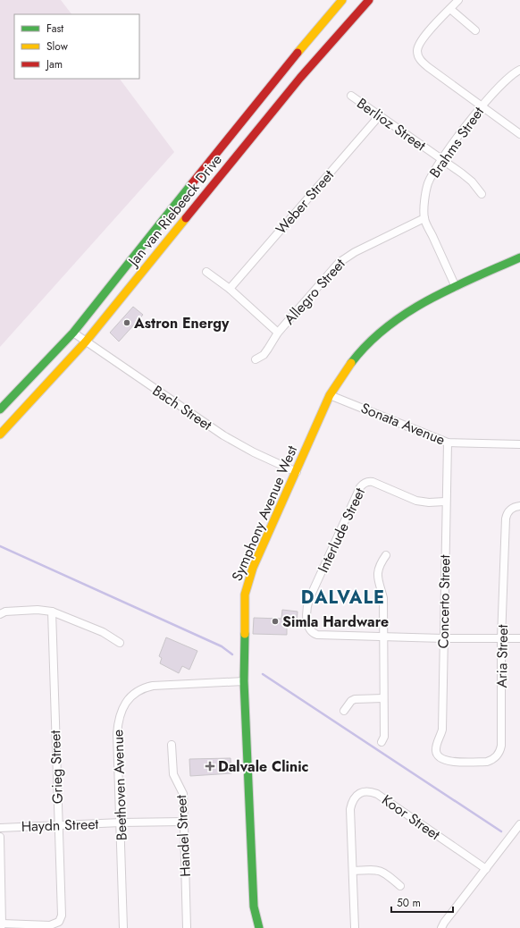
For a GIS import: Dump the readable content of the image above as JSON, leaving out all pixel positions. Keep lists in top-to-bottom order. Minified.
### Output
{"streets":{"main road":["Jan van Riebeeck Drive","Symphony Avenue West"],"street":["Berlioz Street","Brahms Street","Weber Street","Allegro Street","Bach Street","Sonata Avenue","Interlude Street","Concerto Street","Aria Street","Grieg Street","Beethoven Avenue","Koor Street","Haydn Street","Handel Street"]},"crossings":[["Berlioz Street","Brahms Street"],["Berlioz Street","Weber Street"],["Brahms Street","Allegro Street"],["Brahms Street","Symphony Avenue West"],["Jan van Riebeeck Drive","Bach Street"],["Bach Street","Symphony Avenue West"],["Sonata Avenue","Symphony Avenue West"],["Sonata Avenue","Concerto Street"],["Symphony Avenue West","Beethoven Avenue"],["Interlude Street","Concerto Street"],["Concerto Street","Aria Street"],["Grieg Street","Haydn Street"],["Beethoven Avenue","Haydn Street"],["Haydn Street","Handel Street"]],"districts":["DALVALE"],"places":{"other":["Astron Energy","Simla Hardware"],"health":["Dalvale Clinic"]},"legend":["Fast","Slow","Jam"],"scale_bar":"50 m"}
